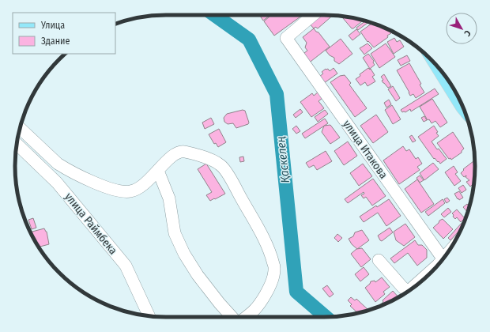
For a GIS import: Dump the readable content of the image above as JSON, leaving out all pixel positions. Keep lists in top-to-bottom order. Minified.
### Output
{"streets":{"street":["улица Итакова","улица Раймбека"]},"water":["Қаскелең"],"legend":["Улица","Здание"],"north":"bottom right"}
